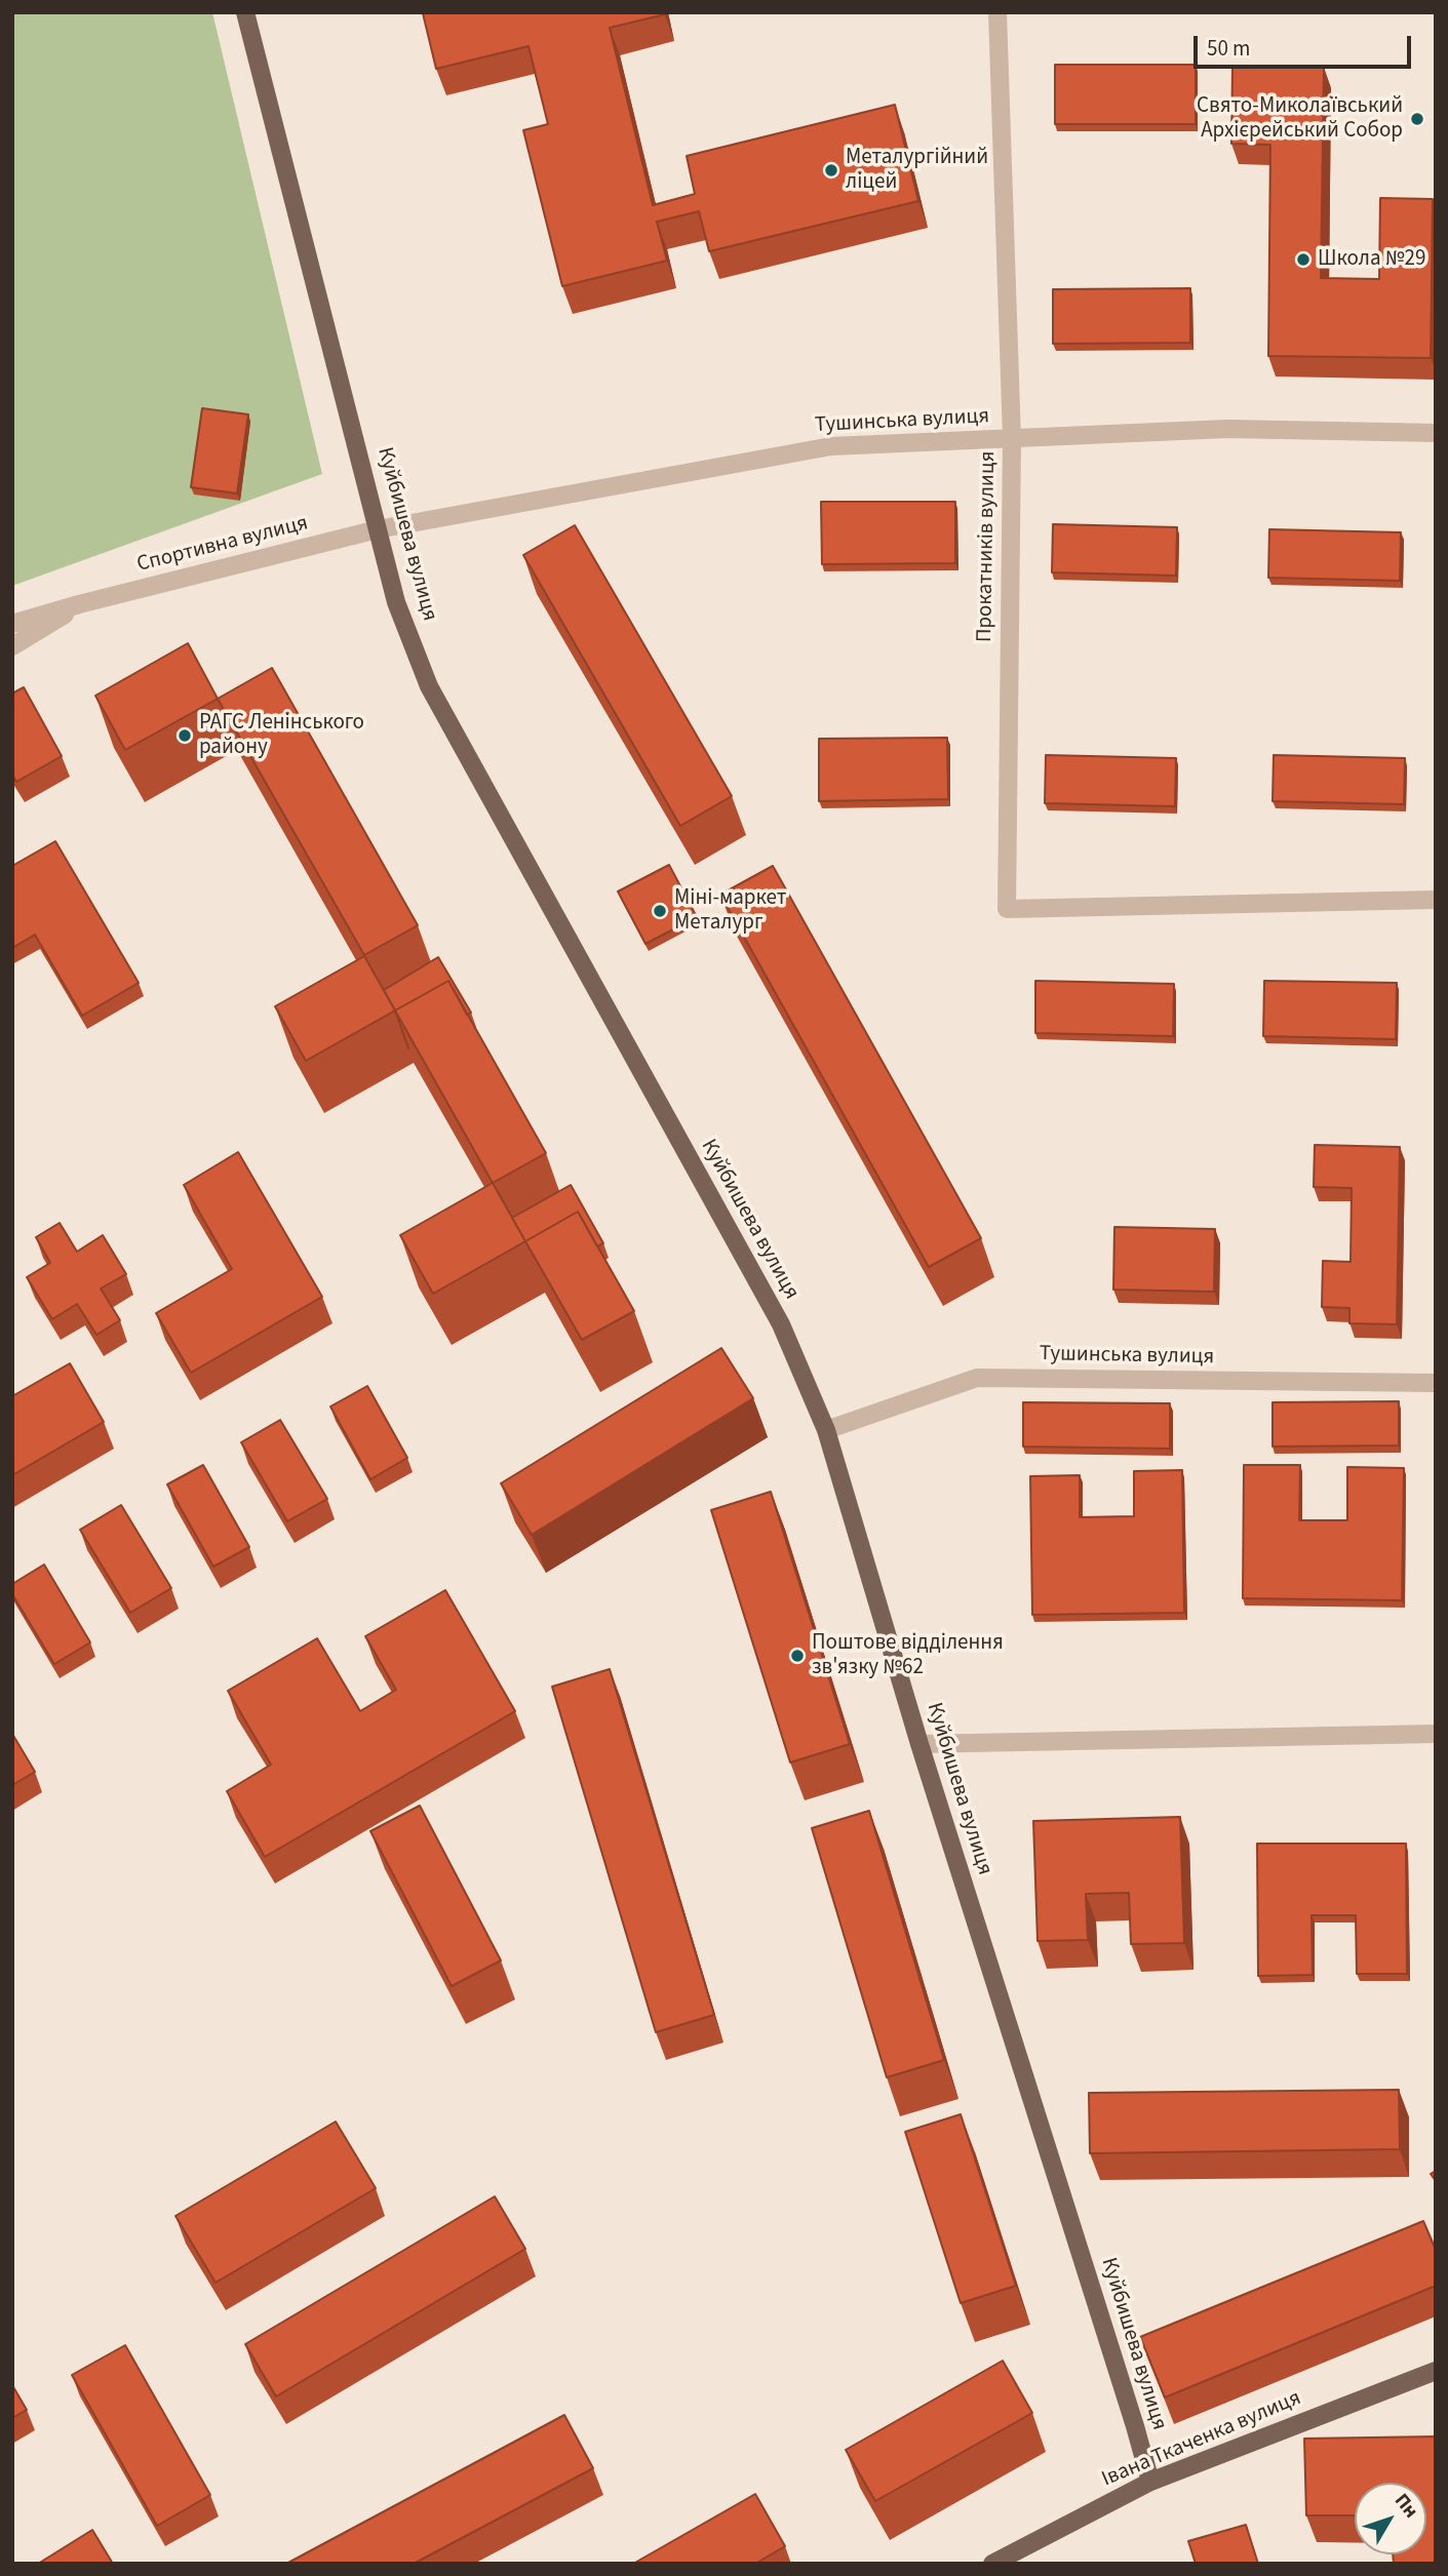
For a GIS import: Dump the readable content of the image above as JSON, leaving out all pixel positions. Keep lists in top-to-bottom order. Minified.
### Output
{"streets":{"main road":["Куйбишева вулиця","Івана Ткаченка вулиця"],"street":["Тушинська вулиця","Спортивна вулиця","Прокатників вулиця"]},"crossings":[["Тушинська вулиця","Куйбишева вулиця"],["Тушинська вулиця","Спортивна вулиця"],["Тушинська вулиця","Прокатників вулиця"],["Куйбишева вулиця","Спортивна вулиця"],["Куйбишева вулиця","Івана Ткаченка вулиця"]],"places":["Свято-Миколаївський Архієрейський Собор","Металургійний ліцей","Школа №29","РАГС Ленінського району","Міні-маркет Металург","Поштове відділення зв'язку №62"],"scale_bar":"50 m","north":"top right"}
